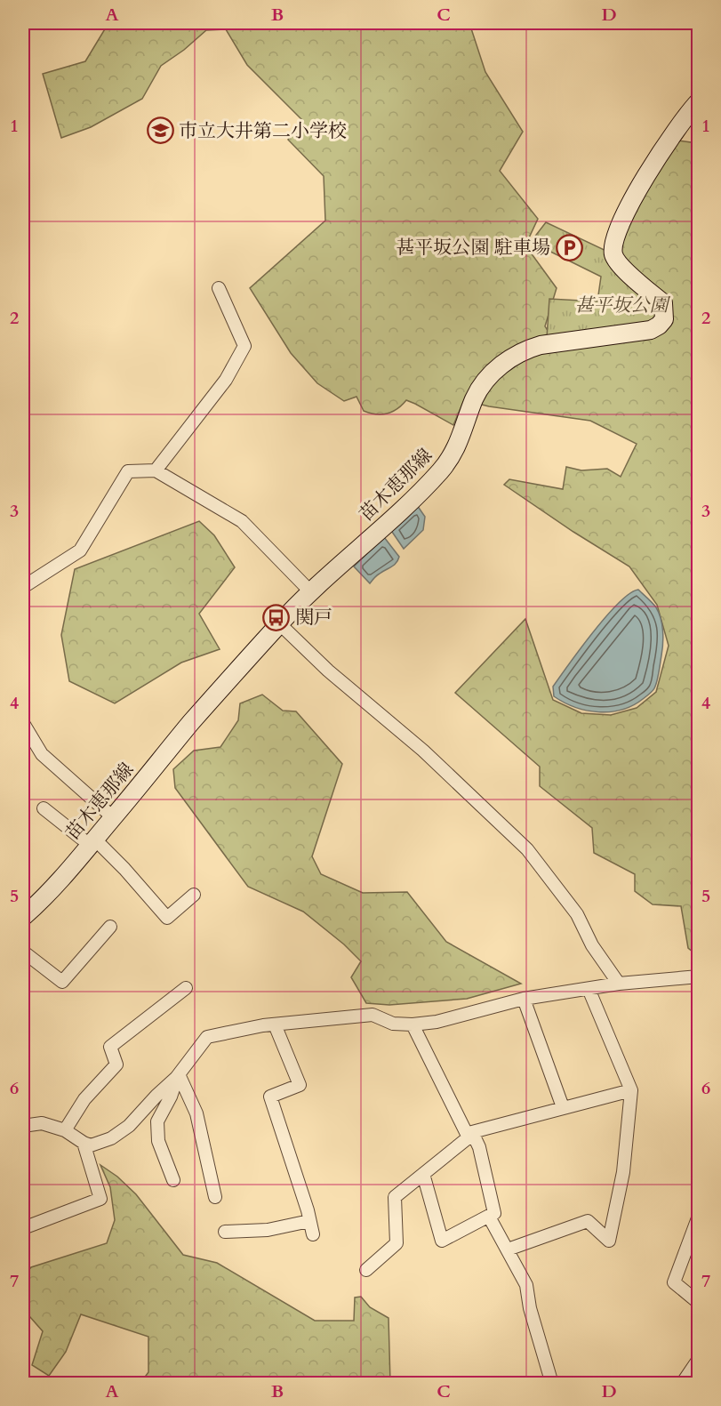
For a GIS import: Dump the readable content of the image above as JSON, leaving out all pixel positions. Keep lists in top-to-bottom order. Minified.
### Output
{"streets":{"main road":["苗木恵那線"]},"parks":["甚平坂公園"],"places":{"school or university":["市立大井第二小学校"],"parking":["甚平坂公園 駐車場"],"bus stop":["関戸"]},"grid":{"columns":["A","B","C","D"],"rows":["1","2","3","4","5","6","7"]}}
